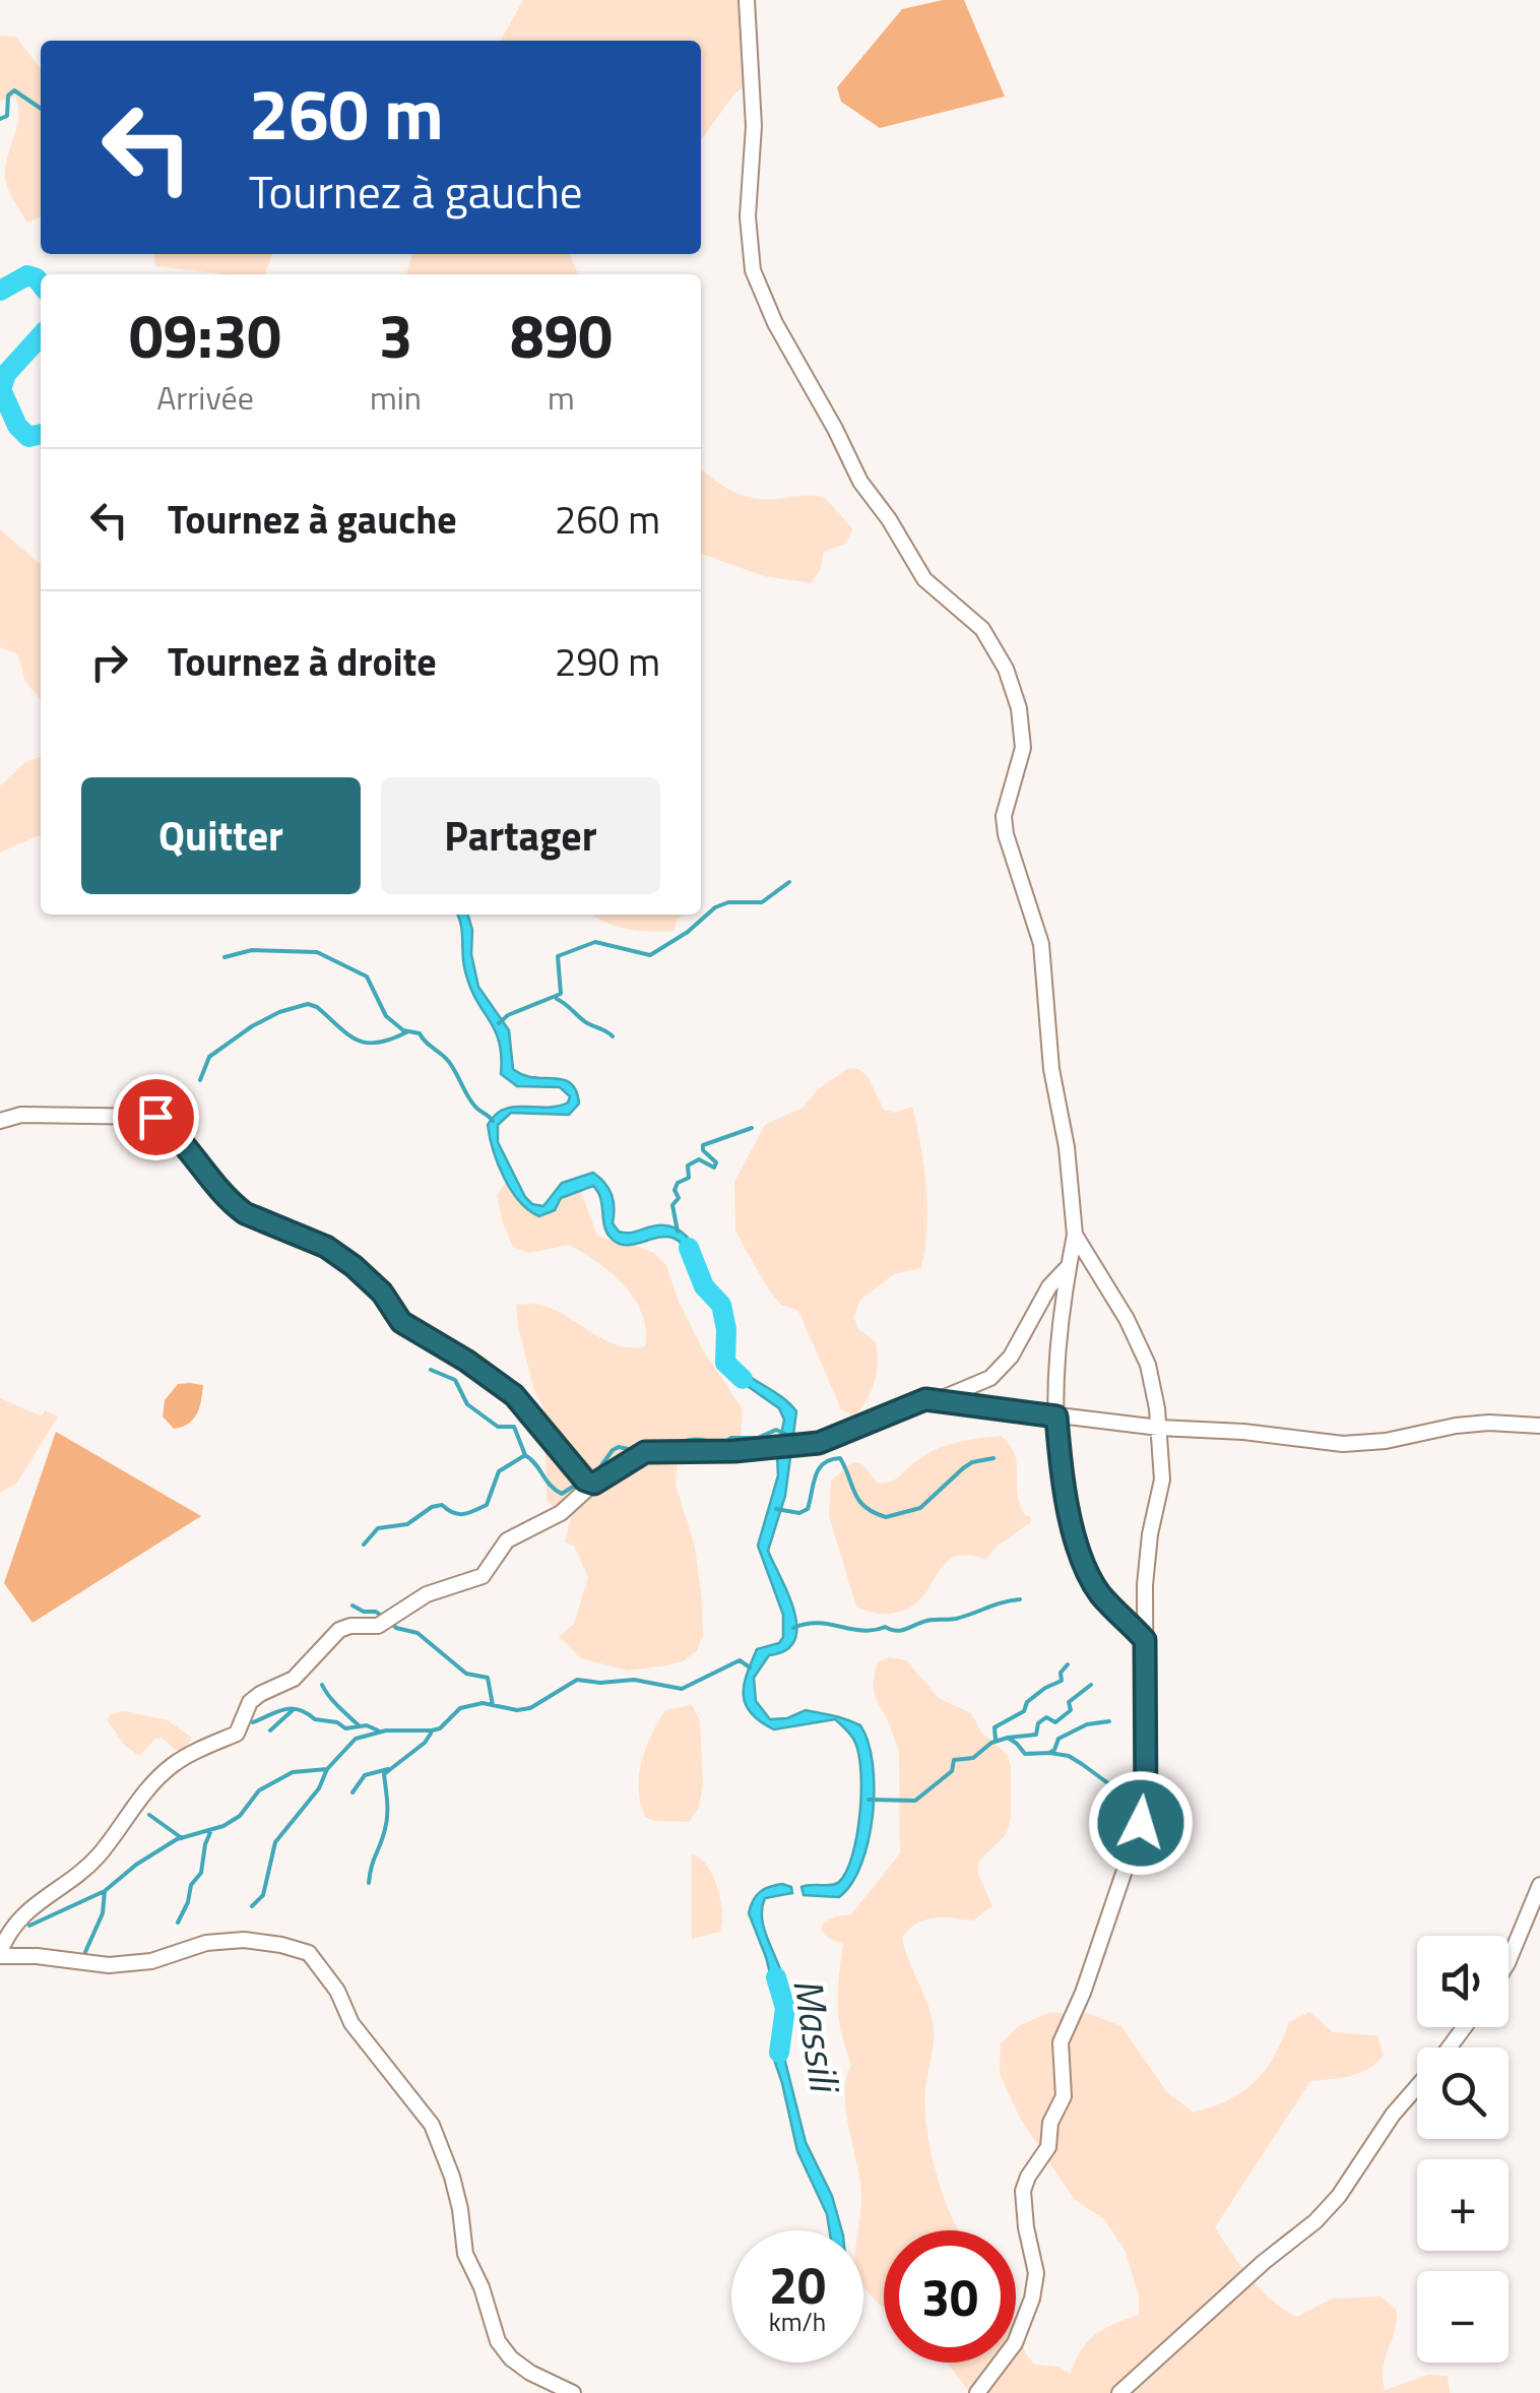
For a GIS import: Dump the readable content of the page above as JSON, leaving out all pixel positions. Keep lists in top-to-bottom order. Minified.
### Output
{"water":["Massili"],"page":{"turn":["260 m","Tournez à gauche"],"eta":["09:30","Arrivée","3","min","890","m"],"list":[{"name":"Tournez à gauche","value":"260 m"},{"name":"Tournez à droite","value":"290 m"}],"buttons":["Quitter","Partager"],"map_buttons":["+","−"],"speed":"20 km/h","limit":"30"}}
